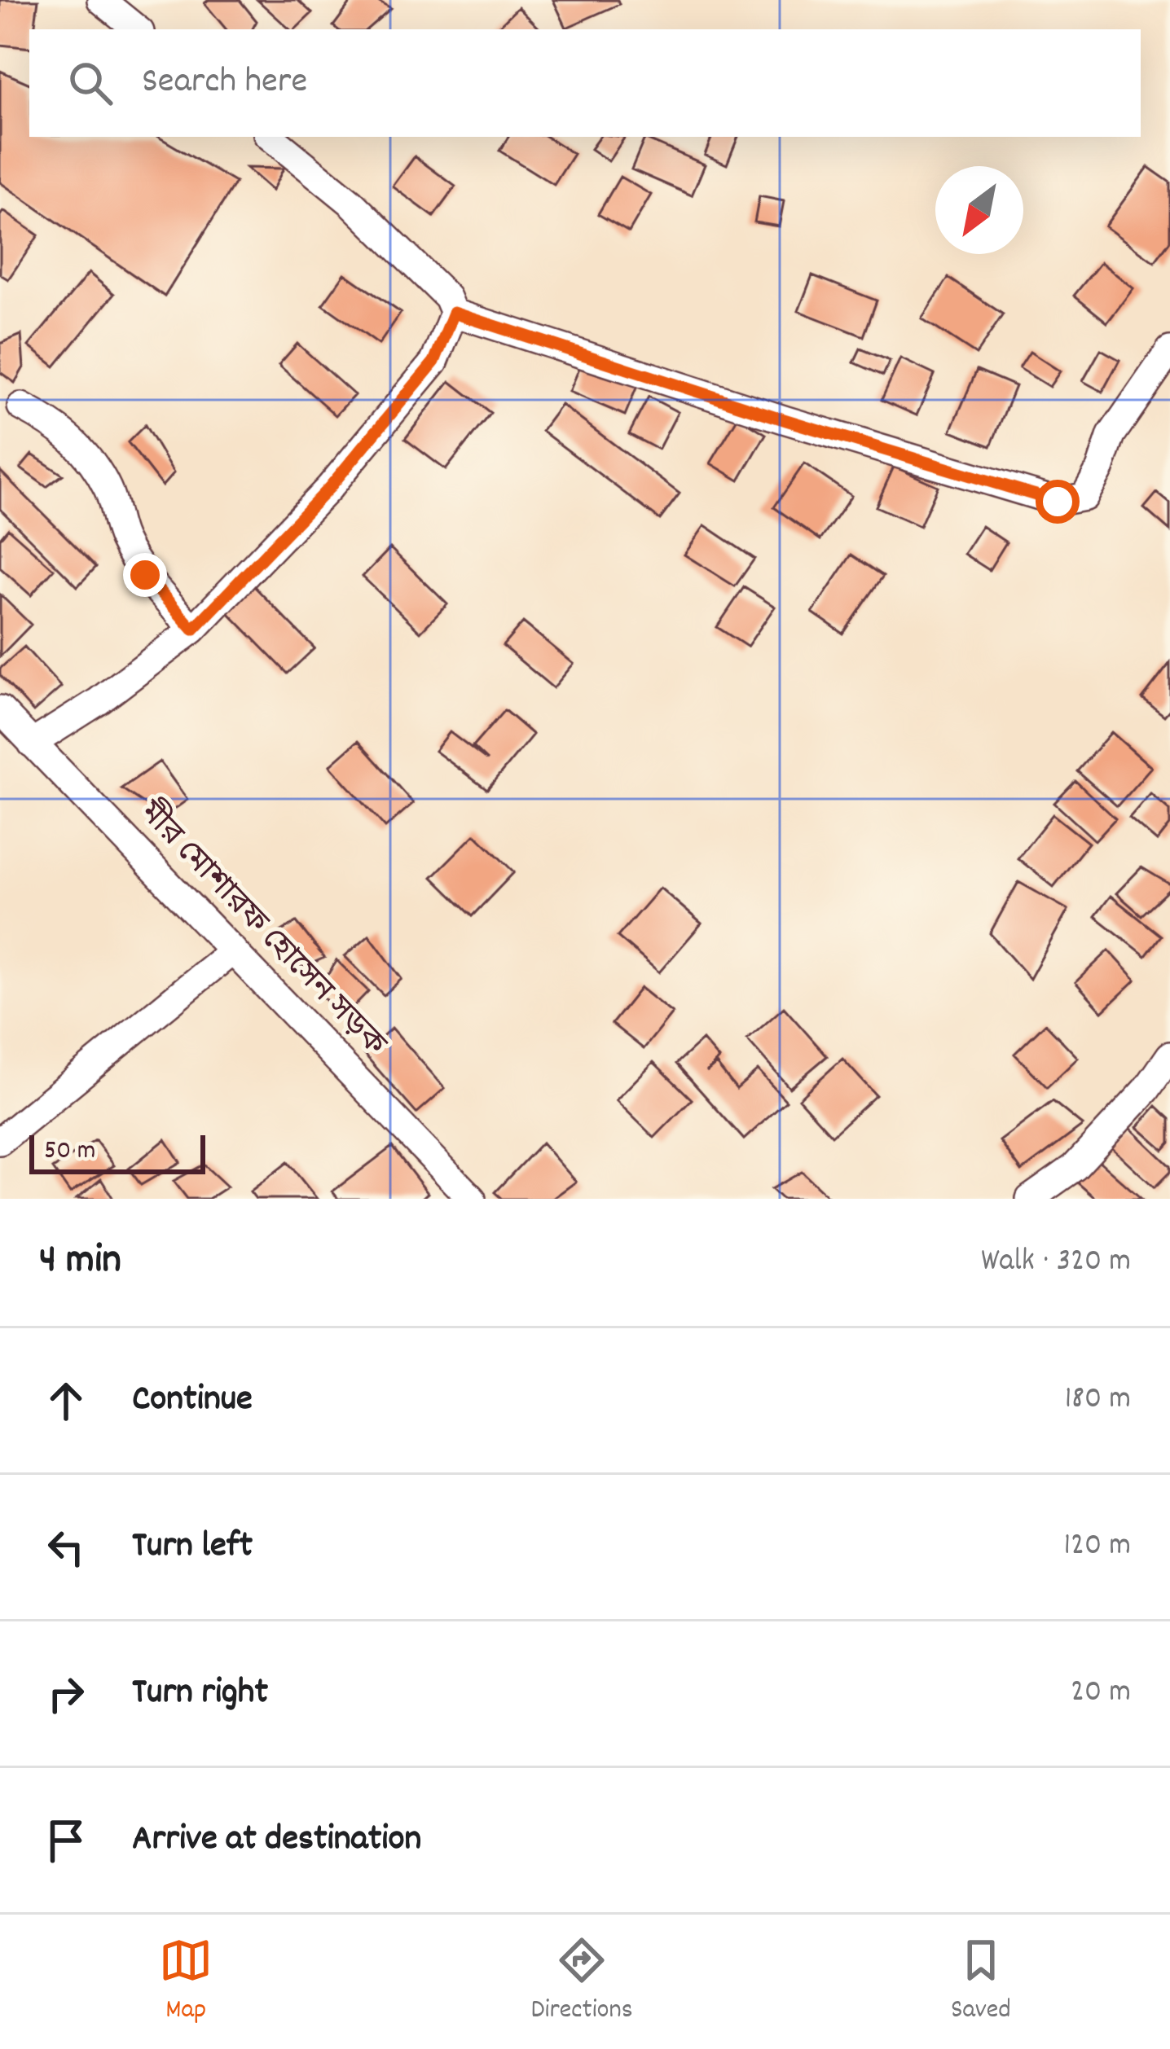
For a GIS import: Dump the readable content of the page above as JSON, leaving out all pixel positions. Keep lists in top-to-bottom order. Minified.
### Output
{"streets":{"street":["মীর মোশারফ হোসেন সড়ক"]},"scale_bar":"50 m","north":"bottom left","page":{"search":"Search here","scale":"50 m","heading":["4 min","Walk · 320 m"],"list":[["Continue","180 m"],["Turn left","120 m"],["Turn right","20 m"],"Arrive at destination"],"nav":["Map","Directions","Saved"]}}
